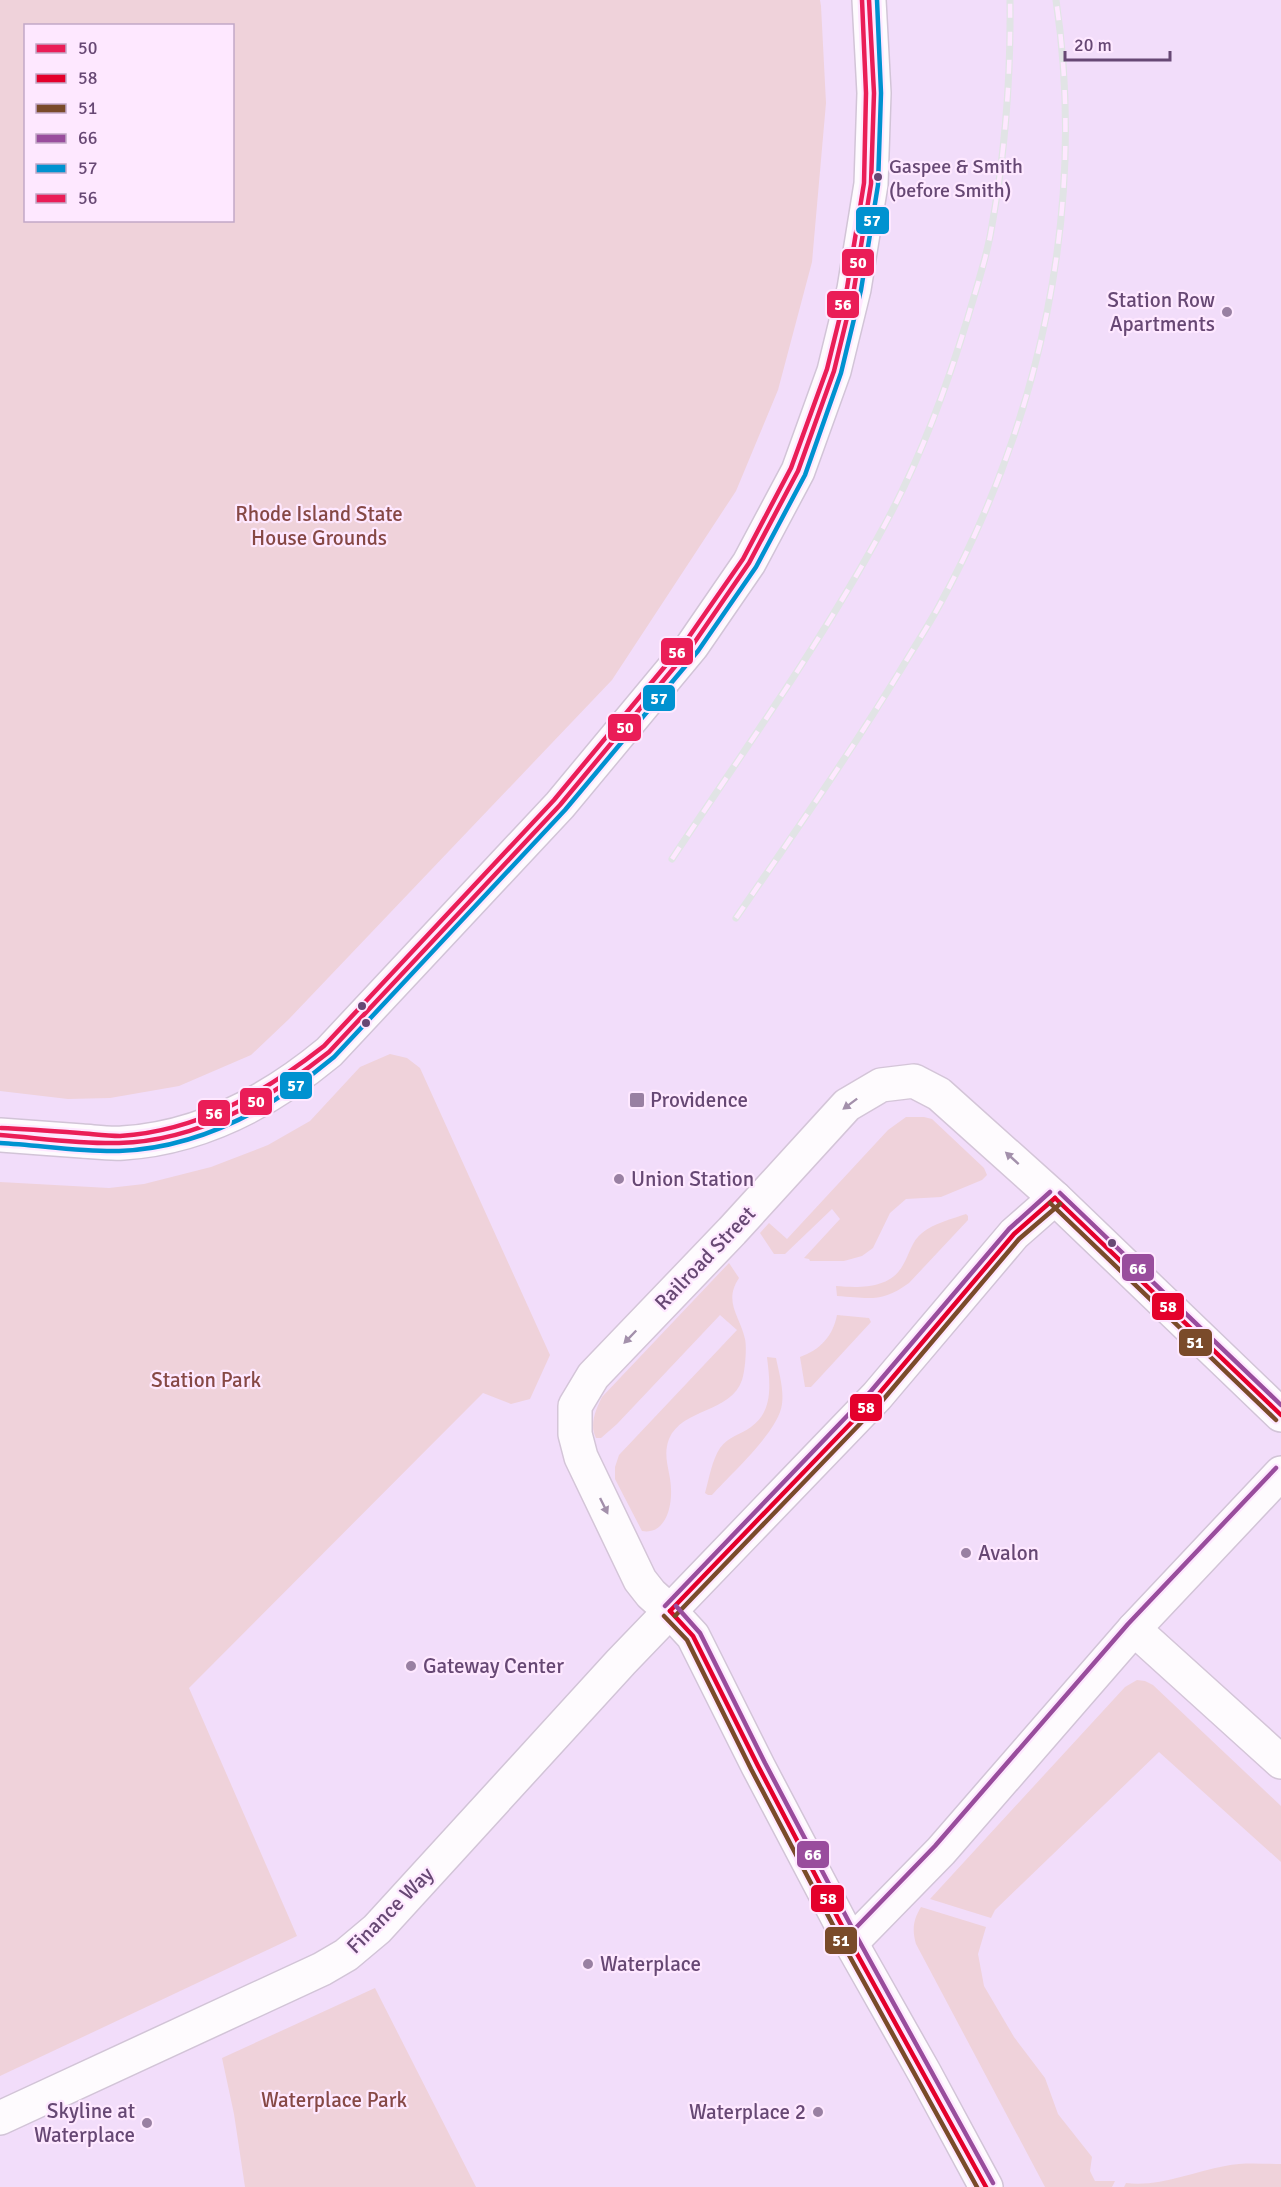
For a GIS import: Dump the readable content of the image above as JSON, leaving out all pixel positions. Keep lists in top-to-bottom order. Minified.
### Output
{"streets":{"street":["Railroad Street","Finance Way"]},"crossings":[["Railroad Street","Finance Way"]],"parks":["Rhode Island State House Grounds","Station Park","Waterplace Park"],"places":{"other":["Gaspee & Smith (before Smith)","Station Row Apartments","Union Station","Avalon","Gateway Center","Waterplace","Waterplace 2","Skyline at Waterplace"],"transit":["Providence"]},"lines":["transit line 50","transit line 57","transit line 56","transit line 66","transit line 58","transit line 51"],"legend":["50","58","51","66","57","56"],"scale_bar":"20 m"}
